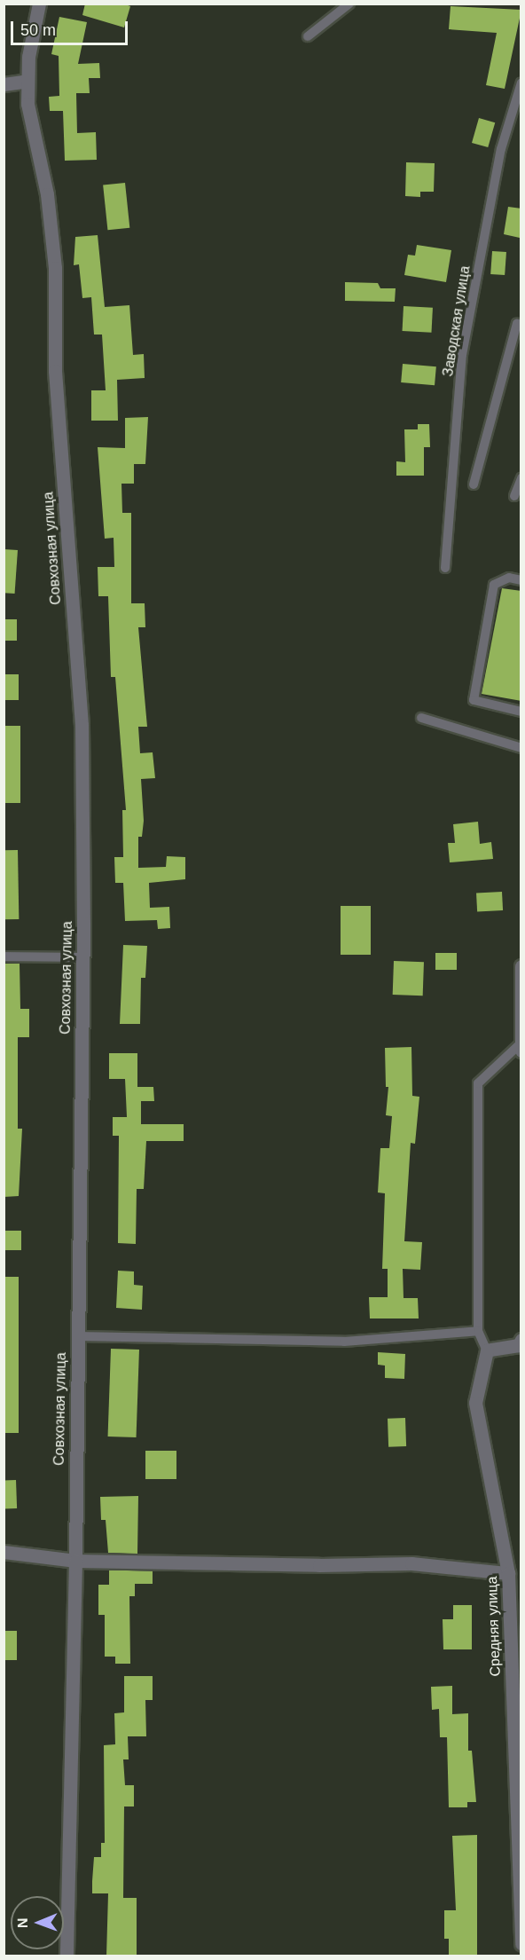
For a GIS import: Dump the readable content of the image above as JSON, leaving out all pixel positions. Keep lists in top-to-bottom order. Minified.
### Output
{"streets":{"street":["Совхозная улица","Средняя улица"],"lane":["Заводская улица"]},"scale_bar":"50 m","north":"left"}
